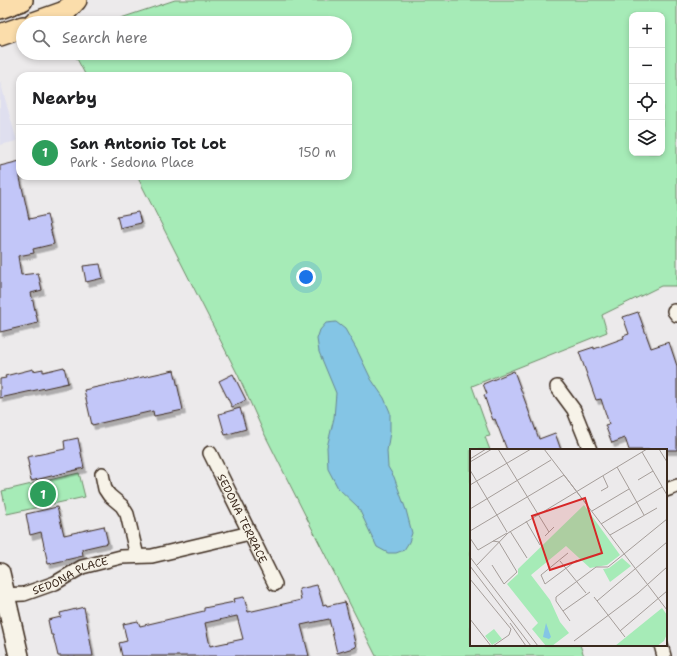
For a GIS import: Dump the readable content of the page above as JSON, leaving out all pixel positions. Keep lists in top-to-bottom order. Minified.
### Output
{"streets":{"street":["SEDONA TERRACE","SEDONA PLACE"]},"crossings":[["SEDONA TERRACE","SEDONA PLACE"]],"page":{"map_buttons":["+","−"],"search":"Search here","heading":"Nearby","list":[{"mark":"1","name":"San Antonio Tot Lot","note":"Park · Sedona Place","value":"150 m"}],"pins":"1"}}
